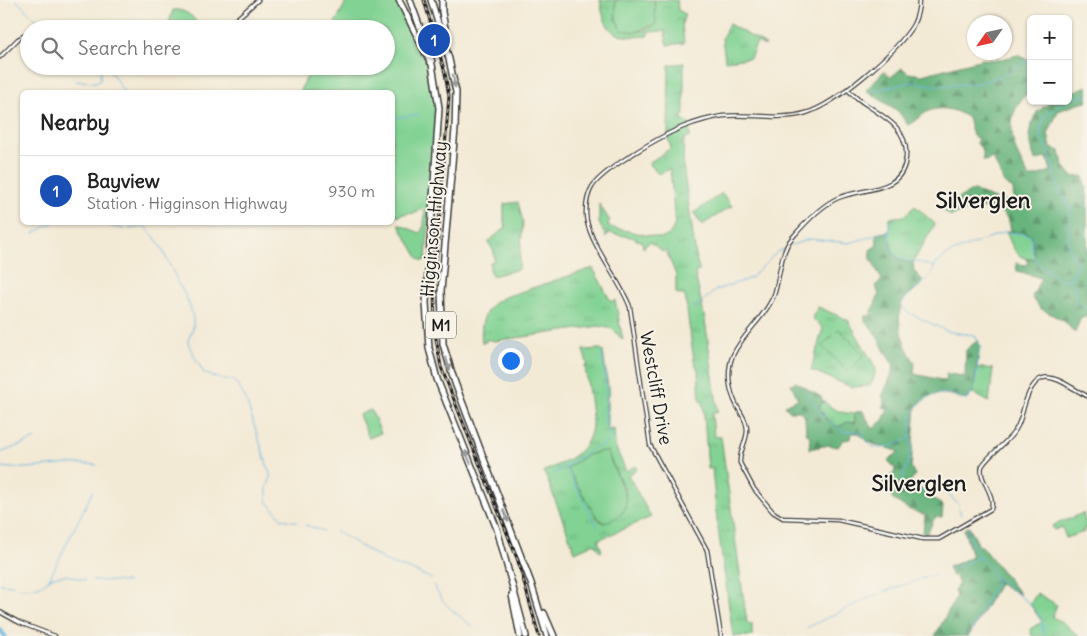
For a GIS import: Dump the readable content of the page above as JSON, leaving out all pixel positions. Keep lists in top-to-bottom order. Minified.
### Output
{"streets":{"highway":["Higginson Highway","M1"],"street":["Westcliff Drive"]},"districts":["Silverglen","Silverglen"],"north":"bottom left","page":{"map_buttons":["+","−"],"search":"Search here","pins":"1","heading":"Nearby","list":[{"mark":"1","name":"Bayview","note":"Station · Higginson Highway","value":"930 m"}]}}
